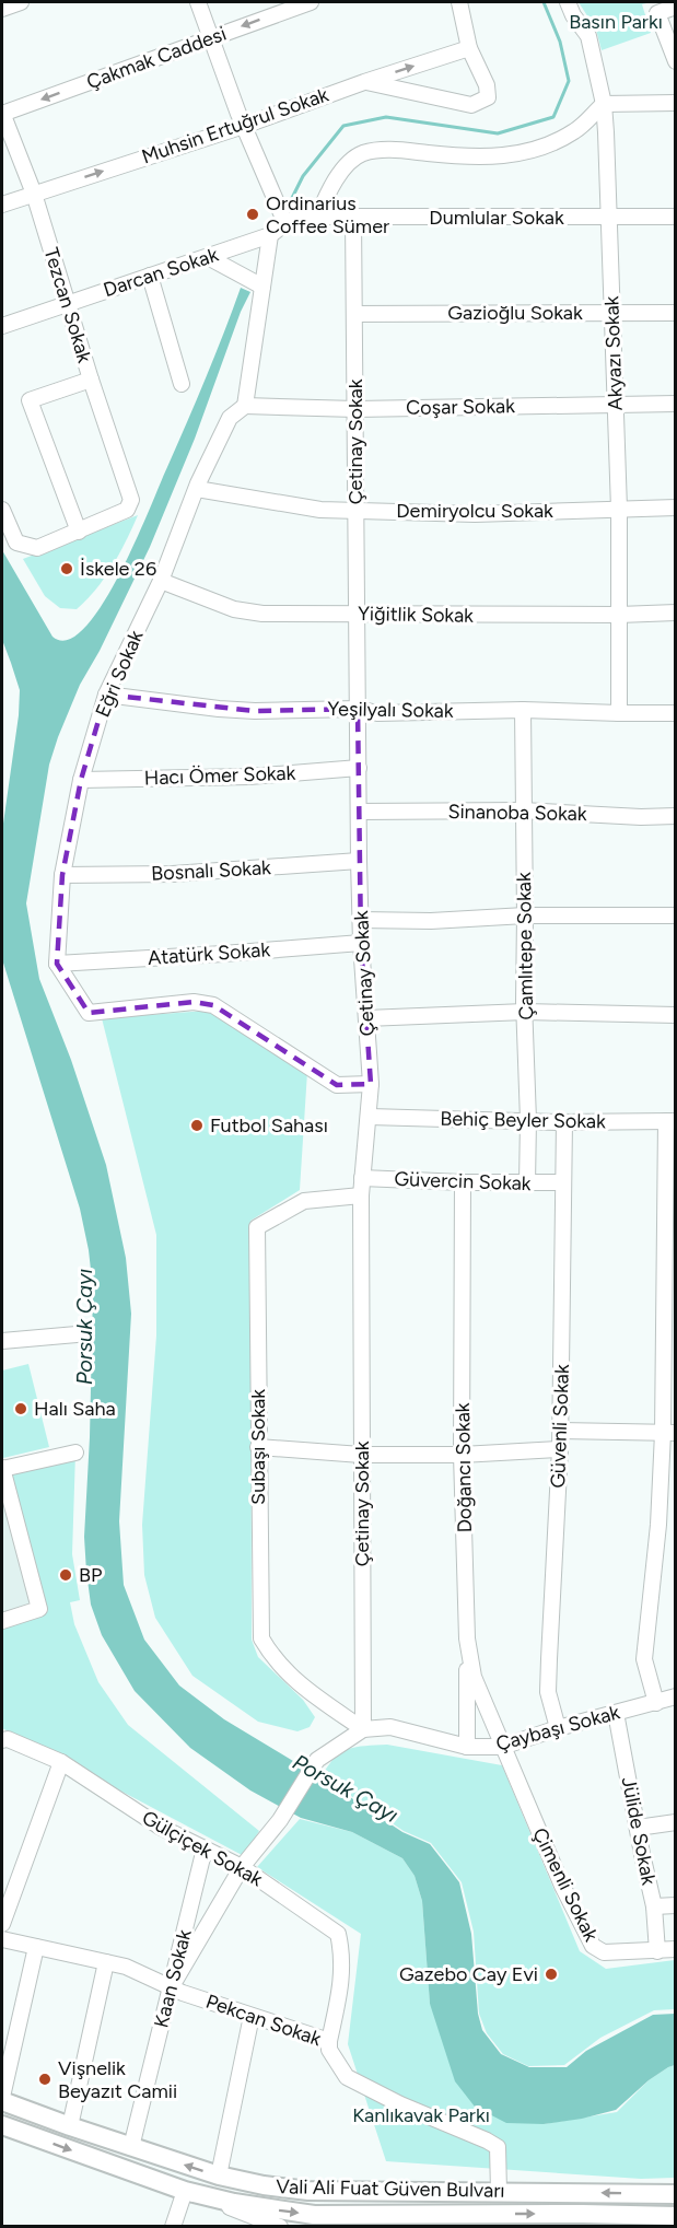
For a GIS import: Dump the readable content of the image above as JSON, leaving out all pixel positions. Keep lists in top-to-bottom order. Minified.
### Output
{"streets":{"main road":["Vali Ali Fuat Güven Bulvarı"],"street":["Çakmak Caddesi","Muhsin Ertuğrul Sokak","Dumlular Sokak","Darcan Sokak","Tezcan Sokak","Gazioğlu Sokak","Akyazı Sokak","Coşar Sokak","Çetinay Sokak","Demiryolcu Sokak","Yiğitlik Sokak","Eğri Sokak","Yeşilyalı Sokak","Hacı Ömer Sokak","Sinanoba Sokak","Bosnalı Sokak","Çamlıtepe Sokak","Atatürk Sokak","Behiç Beyler Sokak","Güvercin Sokak","Güvenli Sokak","Subaşı Sokak","Doğancı Sokak","Çaybaşı Sokak","Jülide Sokak","Gülçiçek Sokak","Çimenli Sokak","Kaan Sokak","Pekcan Sokak"]},"crossings":[["Çakmak Caddesi","Tezcan Sokak"],["Muhsin Ertuğrul Sokak","Tezcan Sokak"],["Dumlular Sokak","Akyazı Sokak"],["Dumlular Sokak","Çetinay Sokak"],["Darcan Sokak","Tezcan Sokak"],["Gazioğlu Sokak","Akyazı Sokak"],["Gazioğlu Sokak","Çetinay Sokak"],["Akyazı Sokak","Coşar Sokak"],["Akyazı Sokak","Demiryolcu Sokak"],["Akyazı Sokak","Yiğitlik Sokak"],["Akyazı Sokak","Yeşilyalı Sokak"],["Coşar Sokak","Çetinay Sokak"],["Coşar Sokak","Eğri Sokak"],["Çetinay Sokak","Demiryolcu Sokak"],["Çetinay Sokak","Yiğitlik Sokak"],["Çetinay Sokak","Yeşilyalı Sokak"],["Çetinay Sokak","Hacı Ömer Sokak"],["Çetinay Sokak","Sinanoba Sokak"],["Çetinay Sokak","Bosnalı Sokak"],["Çetinay Sokak","Atatürk Sokak"],["Çetinay Sokak","Behiç Beyler Sokak"],["Çetinay Sokak","Güvercin Sokak"],["Çetinay Sokak","Subaşı Sokak"],["Çetinay Sokak","Çaybaşı Sokak"],["Demiryolcu Sokak","Eğri Sokak"],["Yiğitlik Sokak","Eğri Sokak"],["Eğri Sokak","Yeşilyalı Sokak"],["Eğri Sokak","Hacı Ömer Sokak"],["Eğri Sokak","Bosnalı Sokak"],["Eğri Sokak","Atatürk Sokak"],["Yeşilyalı Sokak","Çamlıtepe Sokak"],["Sinanoba Sokak","Çamlıtepe Sokak"],["Çamlıtepe Sokak","Behiç Beyler Sokak"],["Çamlıtepe Sokak","Güvercin Sokak"],["Behiç Beyler Sokak","Güvenli Sokak"],["Güvercin Sokak","Güvenli Sokak"],["Güvercin Sokak","Doğancı Sokak"],["Güvenli Sokak","Çaybaşı Sokak"],["Subaşı Sokak","Çaybaşı Sokak"],["Doğancı Sokak","Çaybaşı Sokak"],["Doğancı Sokak","Çimenli Sokak"],["Çaybaşı Sokak","Jülide Sokak"],["Çaybaşı Sokak","Çimenli Sokak"],["Jülide Sokak","Çimenli Sokak"],["Gülçiçek Sokak","Kaan Sokak"],["Gülçiçek Sokak","Pekcan Sokak"],["Kaan Sokak","Pekcan Sokak"],["Kaan Sokak","Vali Ali Fuat Güven Bulvarı"],["Pekcan Sokak","Vali Ali Fuat Güven Bulvarı"]],"one_way":["Çakmak Caddesi"],"water":["Porsuk Çayı"],"parks":["Basın Parkı","Kanlıkavak Parkı"],"places":["Ordinarius Coffee Sümer","İskele 26","Futbol Sahası","Halı Saha","BP","Gazebo Cay Evi","Vişnelik Beyazıt Camii"]}
